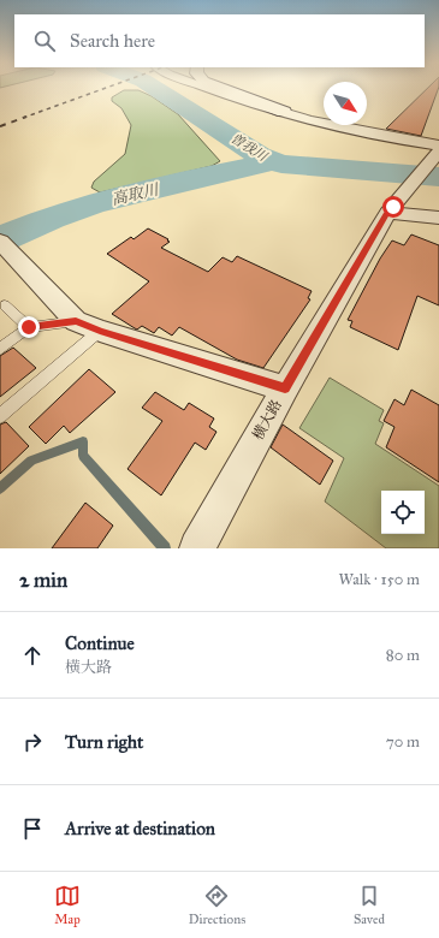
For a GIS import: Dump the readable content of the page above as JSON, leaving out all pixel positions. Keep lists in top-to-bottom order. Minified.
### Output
{"streets":{"street":["横大路"]},"water":["曽我川","高取川"],"north":"bottom right","page":{"search":"Search here","heading":["2 min","Walk · 150 m"],"list":[["Continue","横大路","80 m"],["Turn right","70 m"],"Arrive at destination"],"nav":["Map","Directions","Saved"]}}
